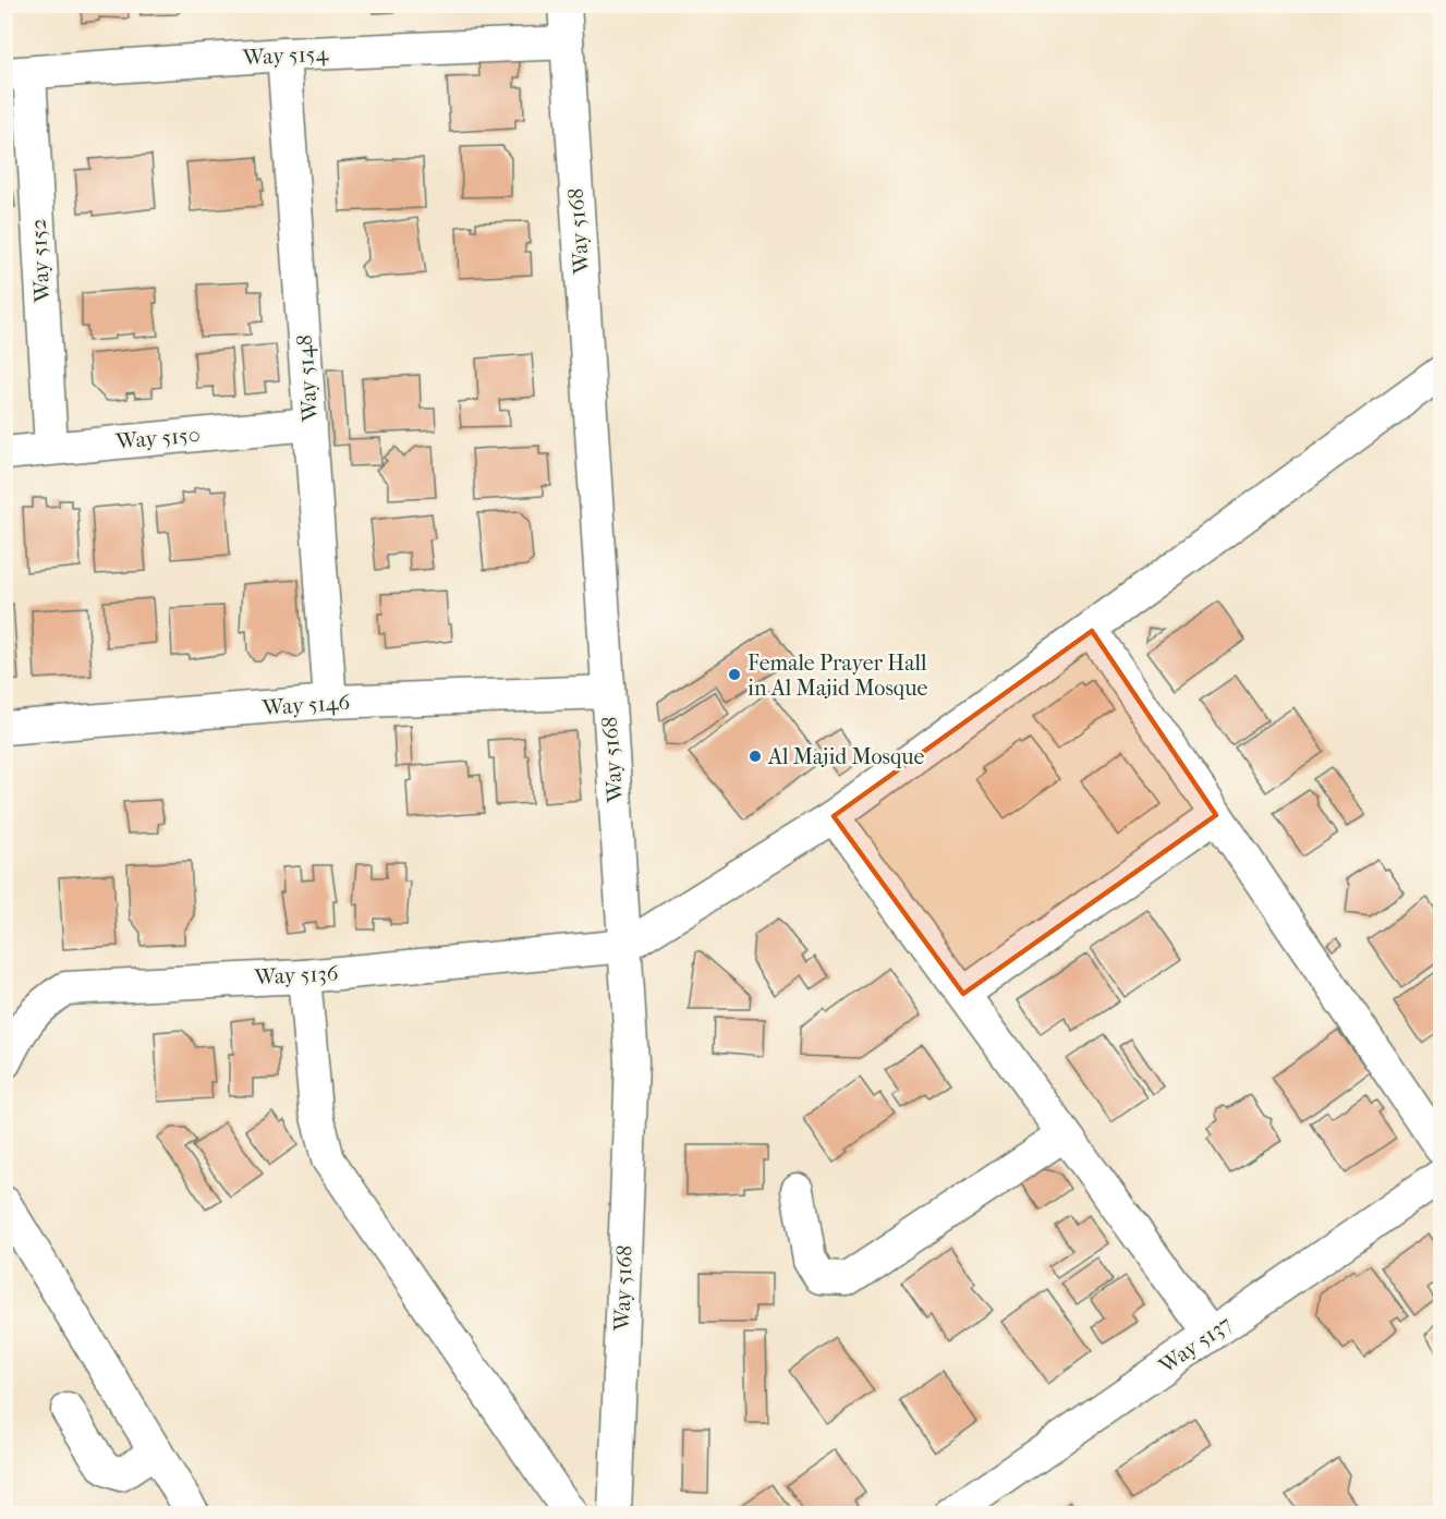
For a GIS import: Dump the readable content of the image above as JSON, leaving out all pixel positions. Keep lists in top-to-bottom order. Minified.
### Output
{"streets":{"street":["Way 5154","Way 5168","Way 5152","Way 5148","Way 5150","Way 5146","Way 5136","Way 5137"]},"crossings":[["Way 5154","Way 5168"],["Way 5154","Way 5152"],["Way 5154","Way 5148"],["Way 5168","Way 5146"],["Way 5168","Way 5136"],["Way 5152","Way 5150"],["Way 5148","Way 5150"],["Way 5148","Way 5146"]],"places":["Female Prayer Hall in Al Majid Mosque","Al Majid Mosque"]}
